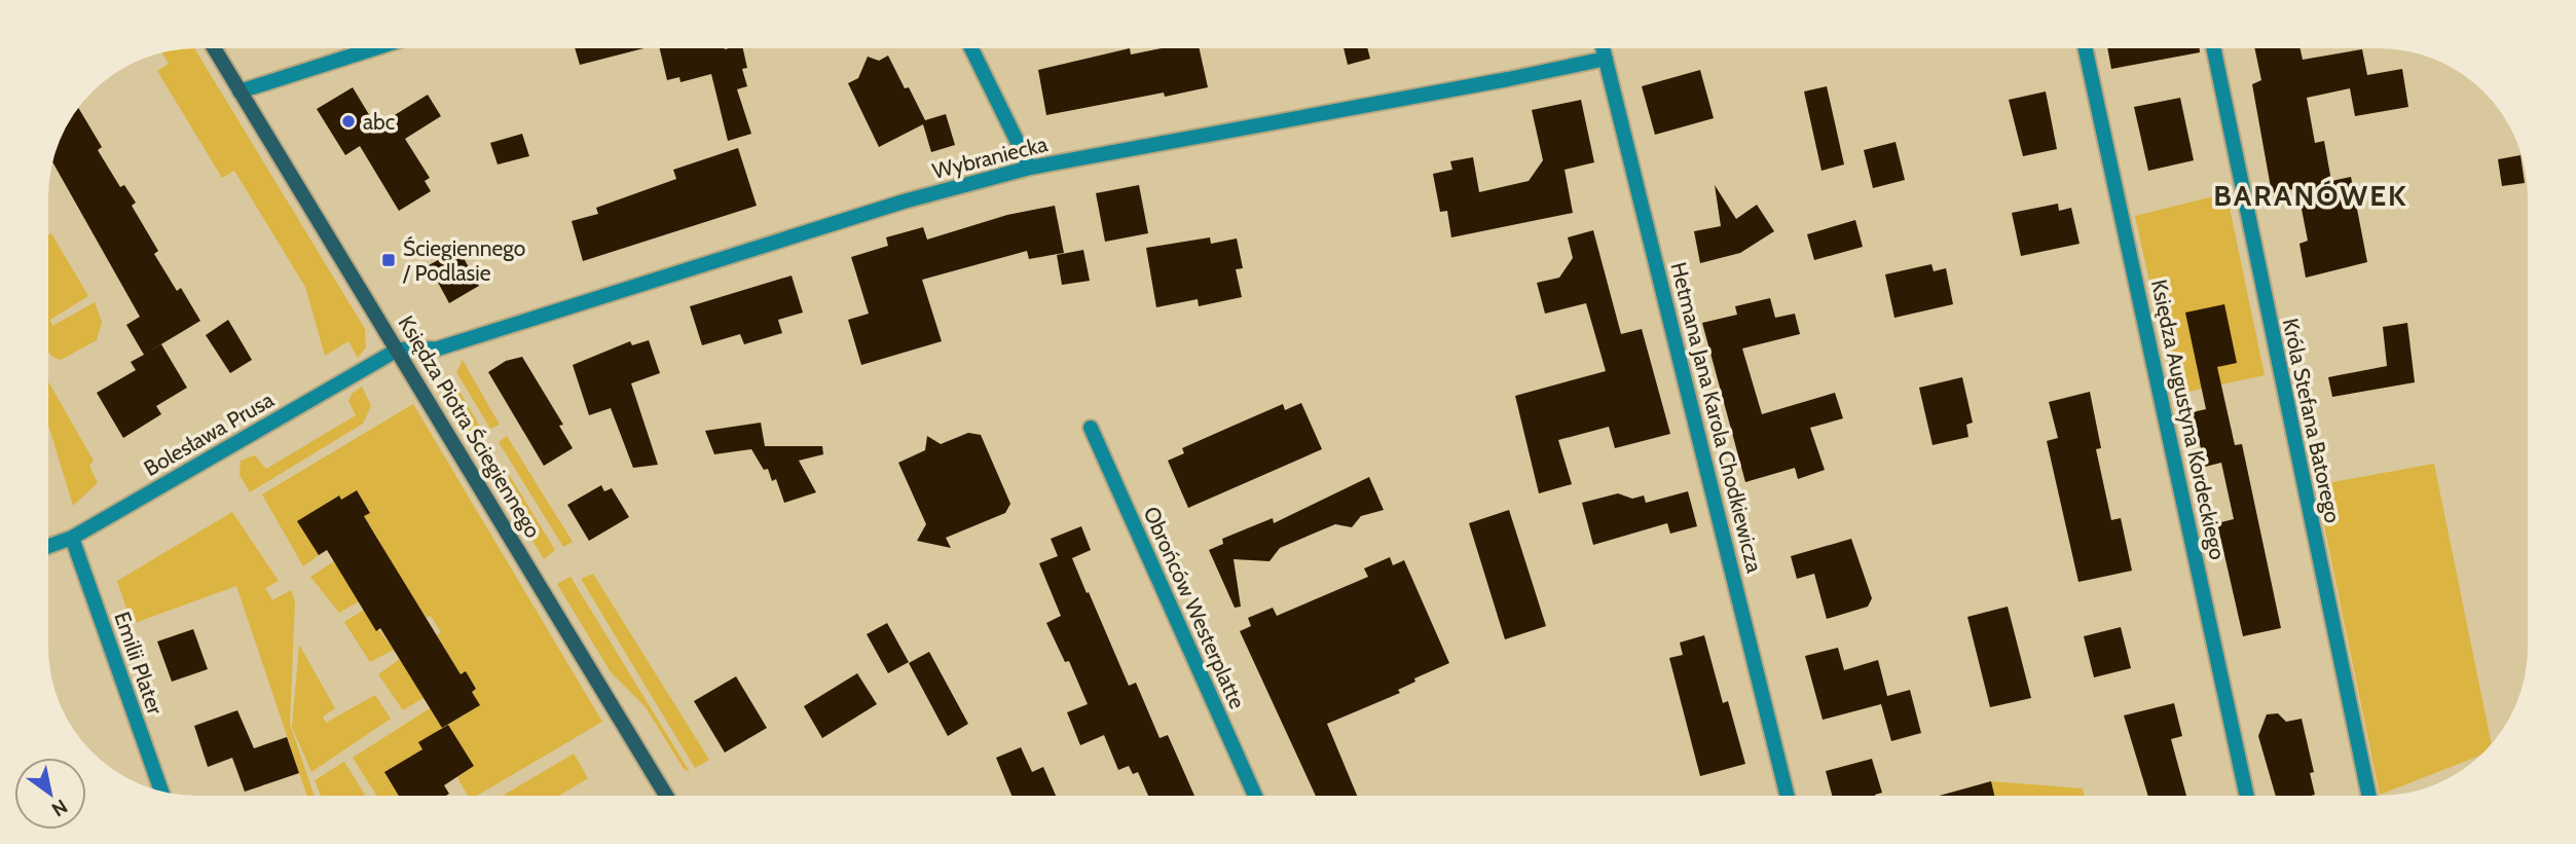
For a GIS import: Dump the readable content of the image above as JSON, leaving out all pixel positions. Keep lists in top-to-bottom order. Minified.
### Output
{"streets":{"street":["Wybraniecka","Hetmana Jana Karola Chodkiewicza","Księdza Augustyna Kordeckiego","Króla Stefana Batorego","Księdza Piotra Ściegiennego","Bolesława Prusa","Obrońców Westerplatte","Emilii Plater"]},"crossings":[["Wybraniecka","Hetmana Jana Karola Chodkiewicza"],["Wybraniecka","Księdza Piotra Ściegiennego"],["Wybraniecka","Bolesława Prusa"],["Księdza Piotra Ściegiennego","Bolesława Prusa"],["Bolesława Prusa","Emilii Plater"]],"districts":["BARANÓWEK"],"places":{"other":["abc"],"transit":["Ściegiennego / Podlasie"]},"north":"bottom right"}
